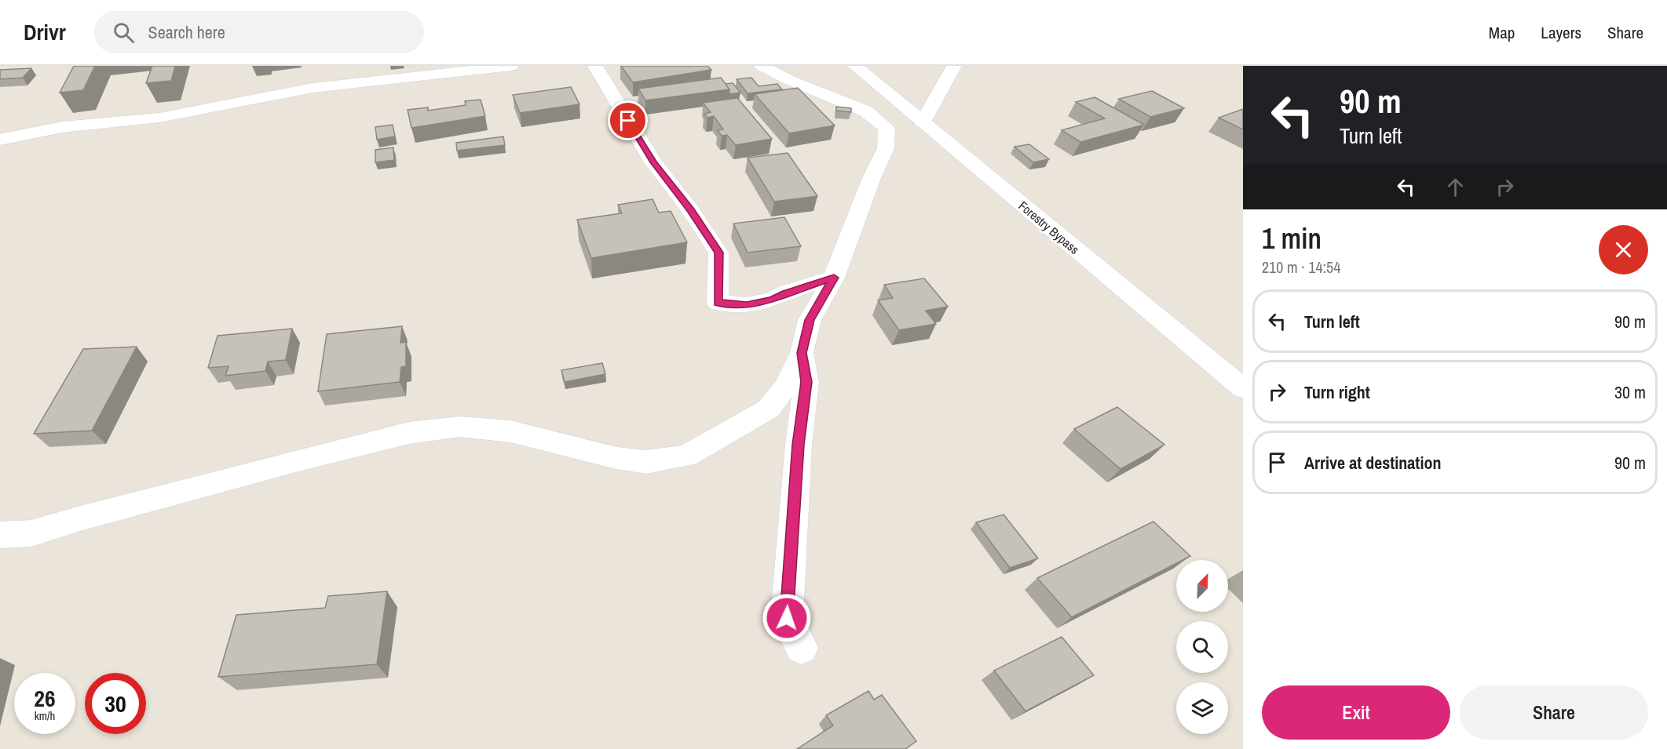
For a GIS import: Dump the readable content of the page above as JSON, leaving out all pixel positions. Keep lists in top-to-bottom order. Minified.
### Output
{"streets":{"street":["Forestry Bypass"]},"north":"top right","page":{"header":"Drivr","search":"Search here","nav":["Map","Layers","Share"],"turn":["90 m","Turn left"],"heading":["1 min","210 m · 14:54"],"list":[{"name":"Turn left","value":"90 m"},{"name":"Turn right","value":"30 m"},{"name":"Arrive at destination","value":"90 m"}],"speed":"26 km/h","limit":"30","buttons":["Exit","Share"]}}
